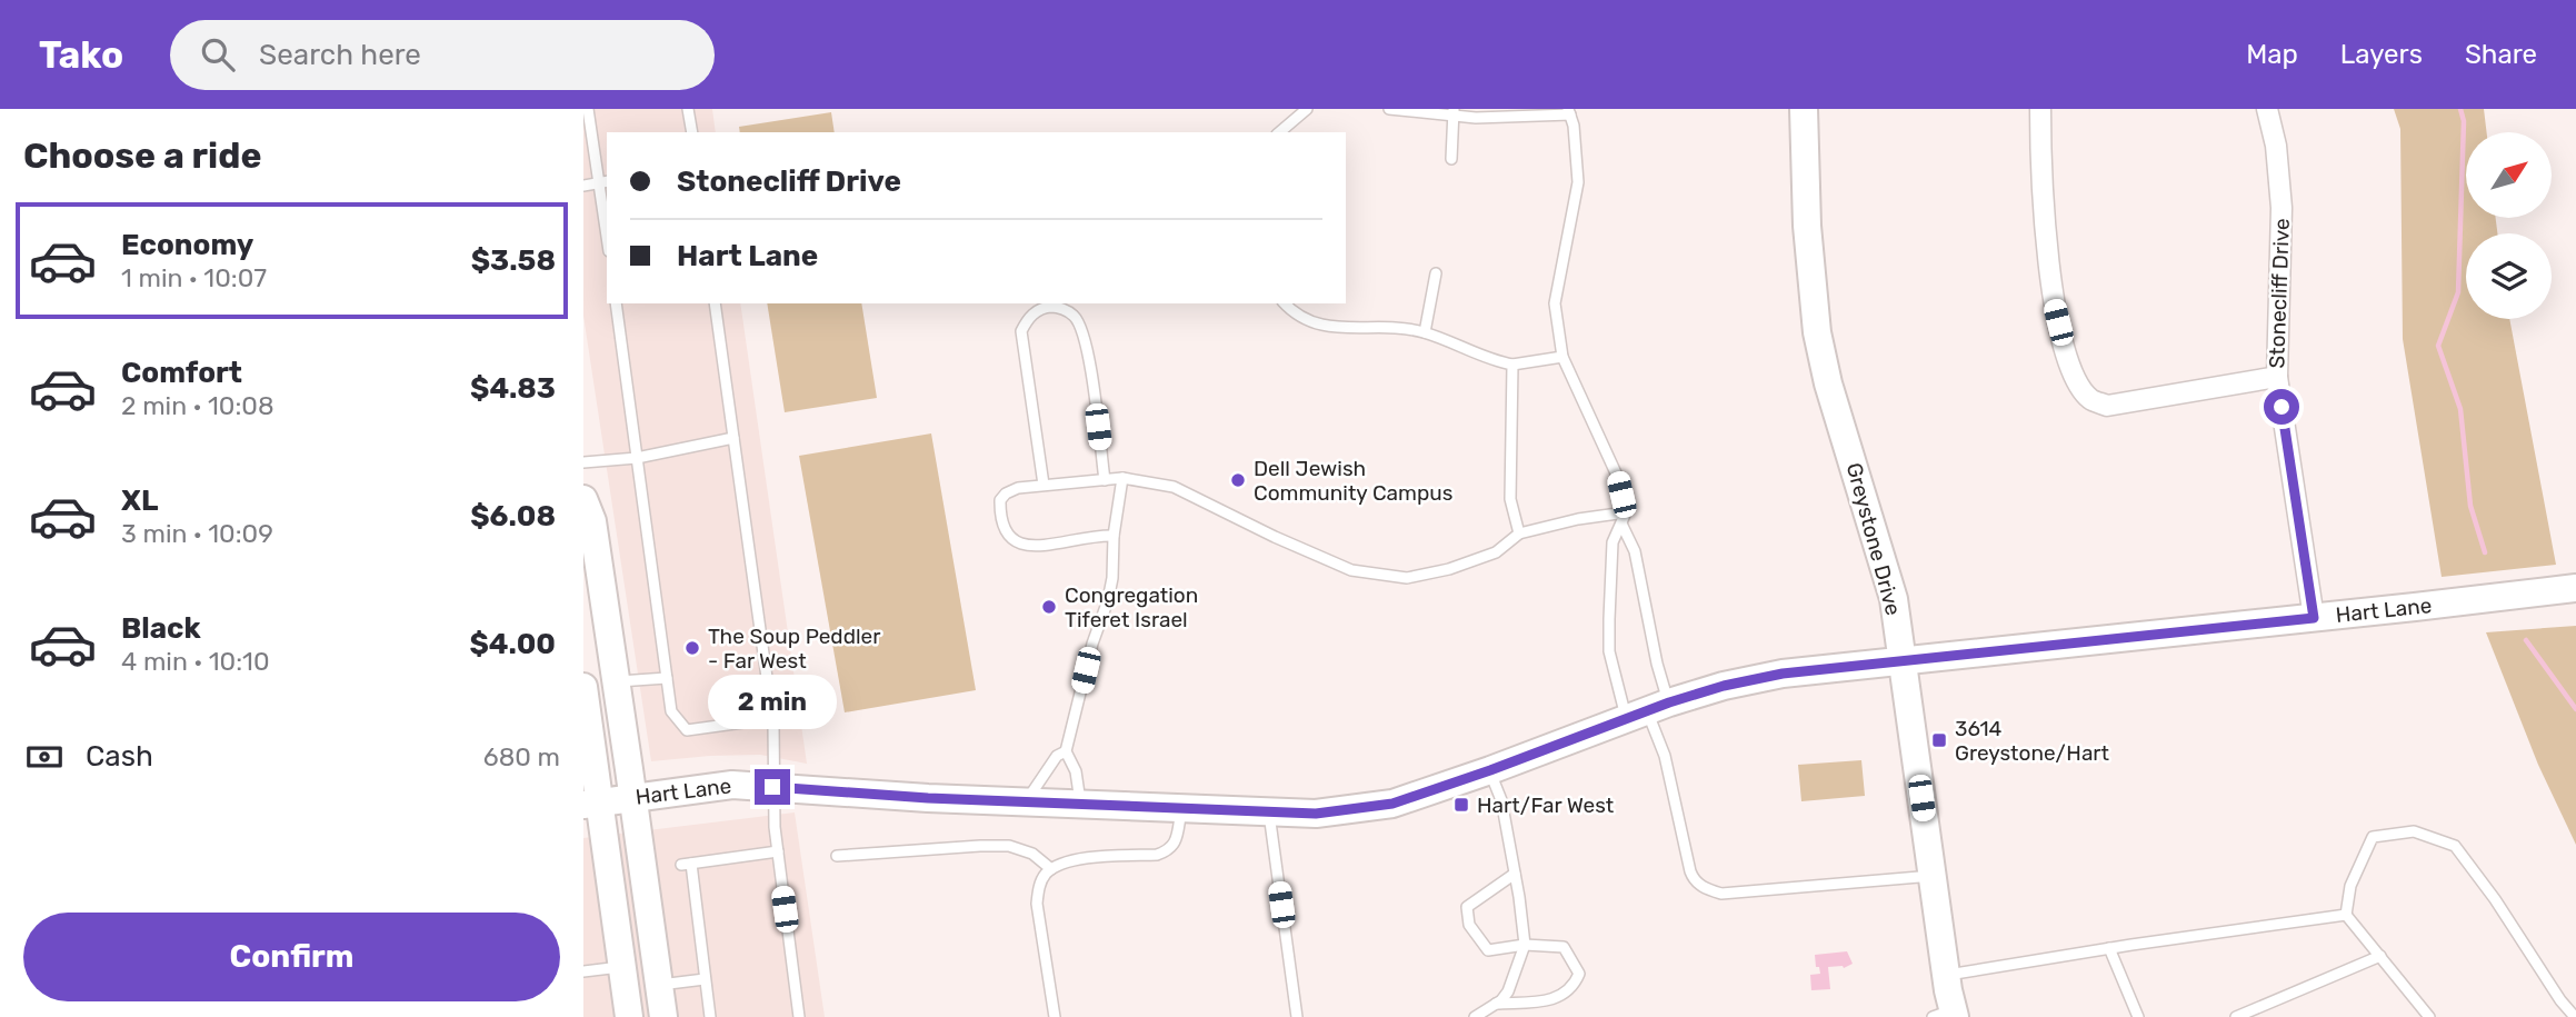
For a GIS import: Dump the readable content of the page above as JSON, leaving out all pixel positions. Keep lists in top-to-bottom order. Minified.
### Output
{"streets":{"street":["Stonecliff Drive","Greystone Drive","Hart Lane"]},"crossings":[["Stonecliff Drive","Hart Lane"],["Greystone Drive","Hart Lane"]],"places":{"other":["Dell Jewish Community Campus","Congregation Tiferet Israel","The Soup Peddler - Far West"],"transit":["3614 Greystone/Hart","Hart/Far West"]},"north":"top right","page":{"header":"Tako","search":"Search here","nav":["Map","Layers","Share"],"heading":"Choose a ride","banner":["Stonecliff Drive","Hart Lane"],"list":[{"name":"Economy","note":"1 min · 10:07","value":"$3.58"},{"name":"Comfort","note":"2 min · 10:08","value":"$4.83"},{"name":"XL","note":"3 min · 10:09","value":"$6.08"},{"name":"Black","note":"4 min · 10:10","value":"$4.00"}],"bubble":"2 min","pay":["Cash","680 m"],"buttons":"Confirm"}}
